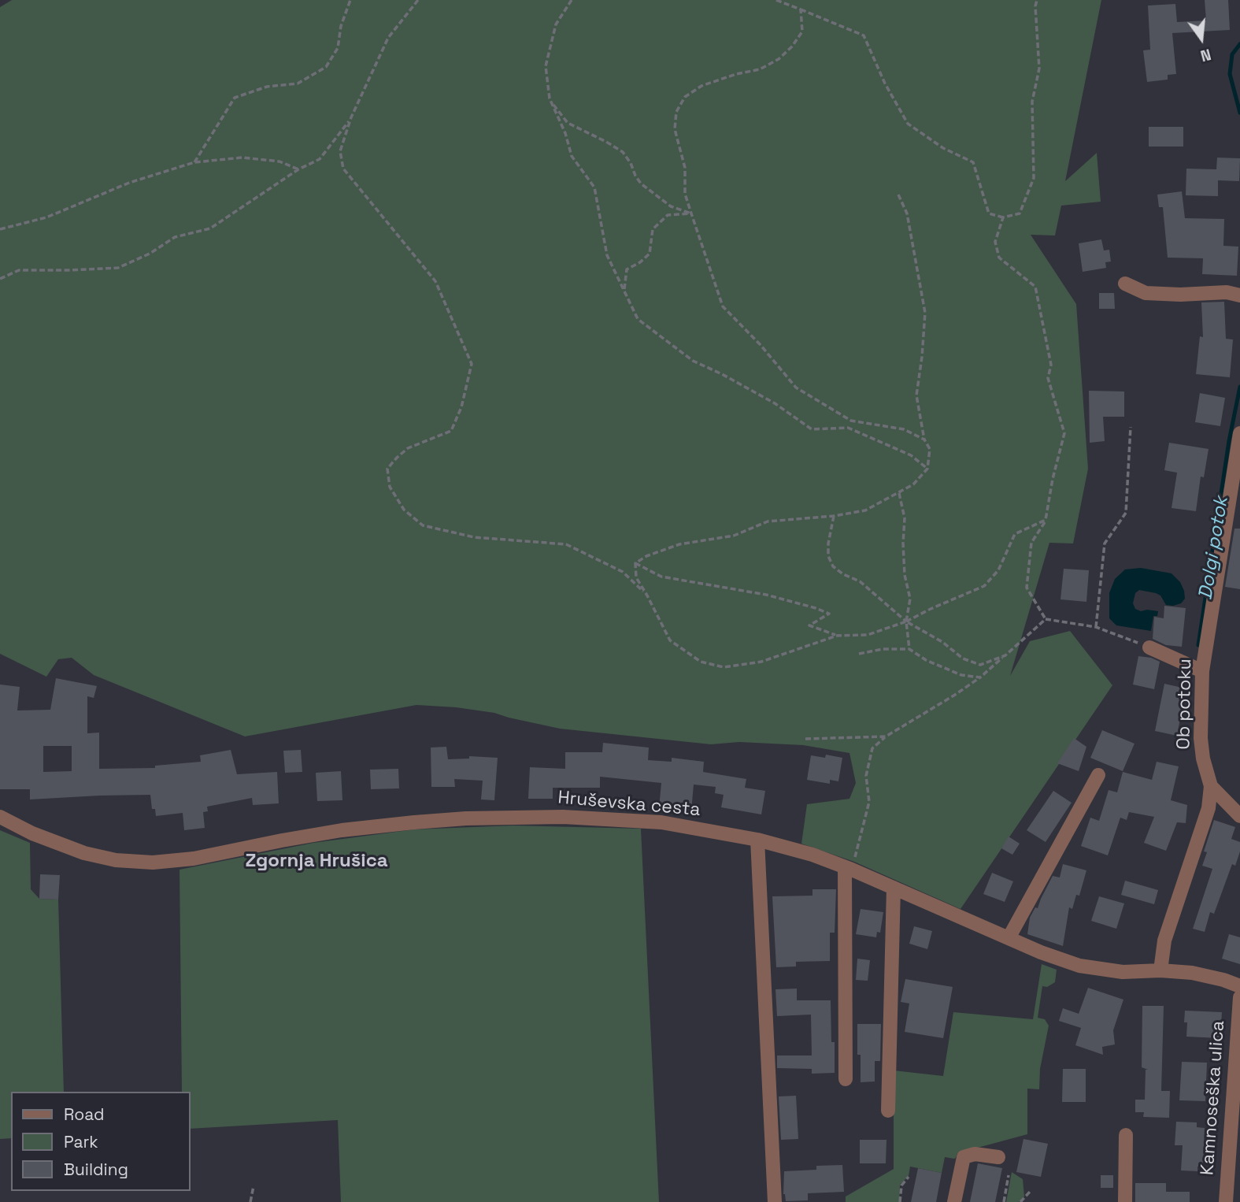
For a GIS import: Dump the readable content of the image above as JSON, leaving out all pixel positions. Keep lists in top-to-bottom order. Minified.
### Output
{"streets":{"street":["Ob potoku","Hruševska cesta","Kamnoseška ulica"]},"crossings":[["Ob potoku","Hruševska cesta"]],"districts":["Zgornja Hrušica"],"water":["Dolgi potok"],"legend":["Road","Park","Building"],"north":"bottom"}
